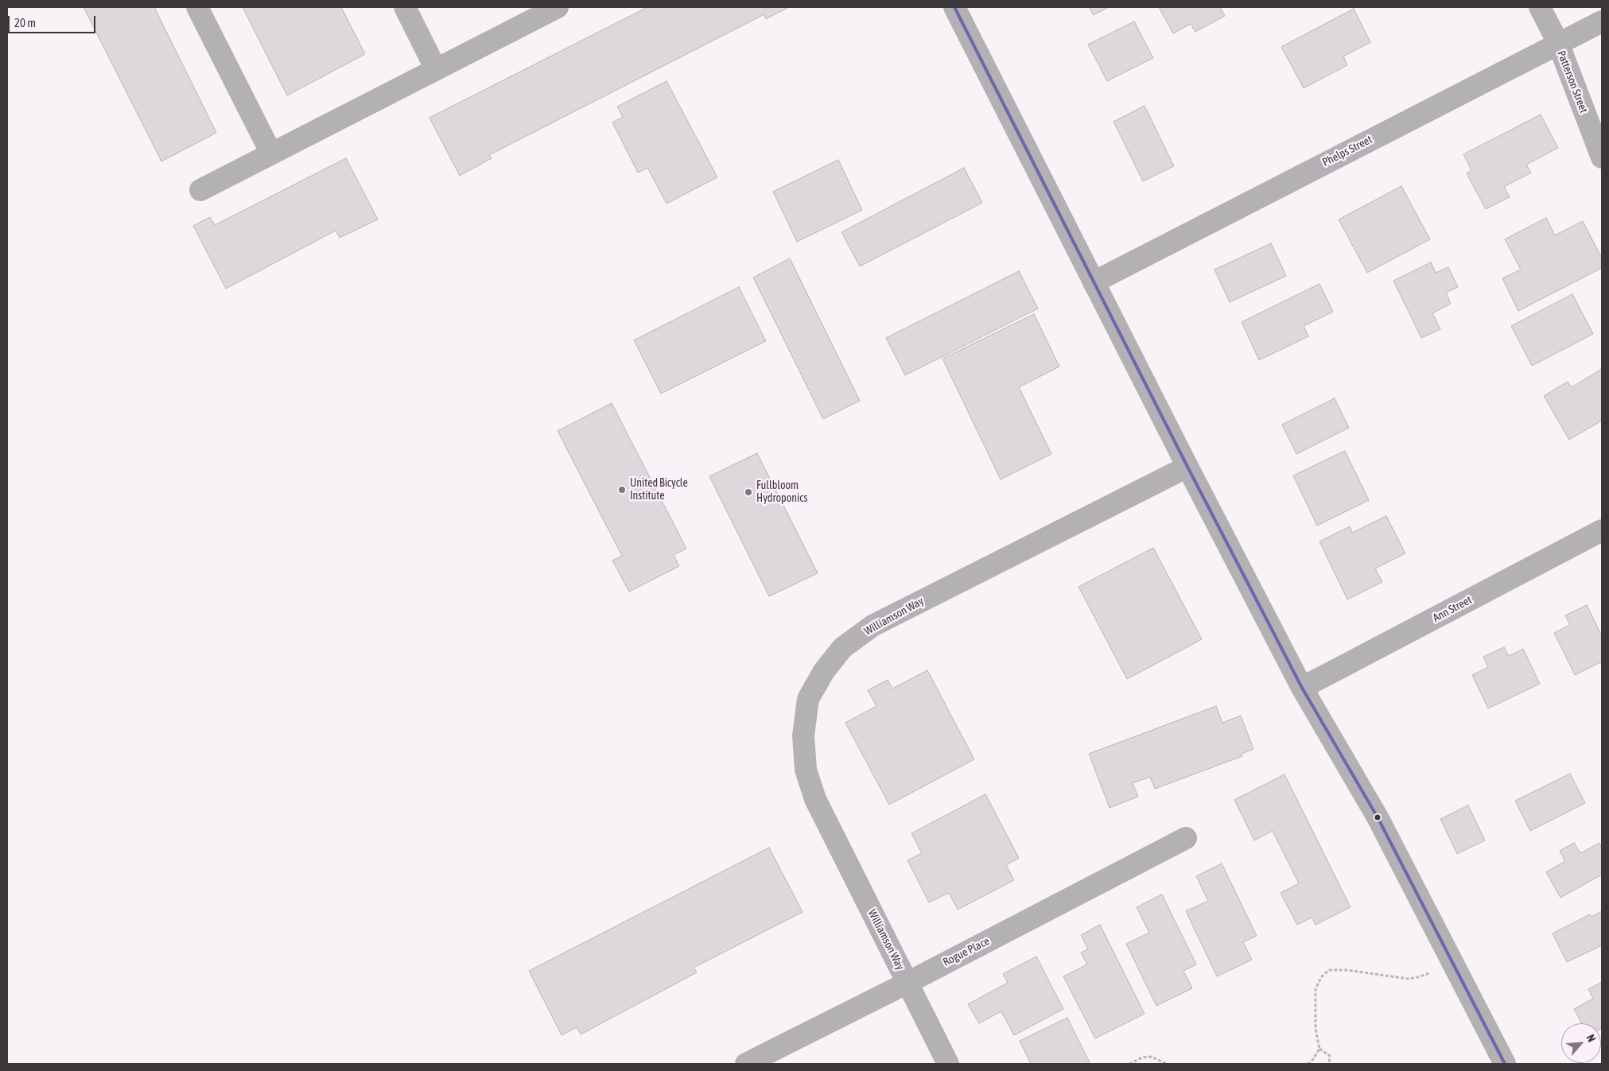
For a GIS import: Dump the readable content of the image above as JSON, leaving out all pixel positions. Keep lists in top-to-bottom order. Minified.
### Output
{"streets":{"street":["Patterson Street","Phelps Street","Ann Street","Williamson Way","Rogue Place"]},"crossings":[["Patterson Street","Phelps Street"],["Williamson Way","Rogue Place"]],"places":["United Bicycle Institute","Fullbloom Hydroponics"],"scale_bar":"20 m","north":"top right"}
